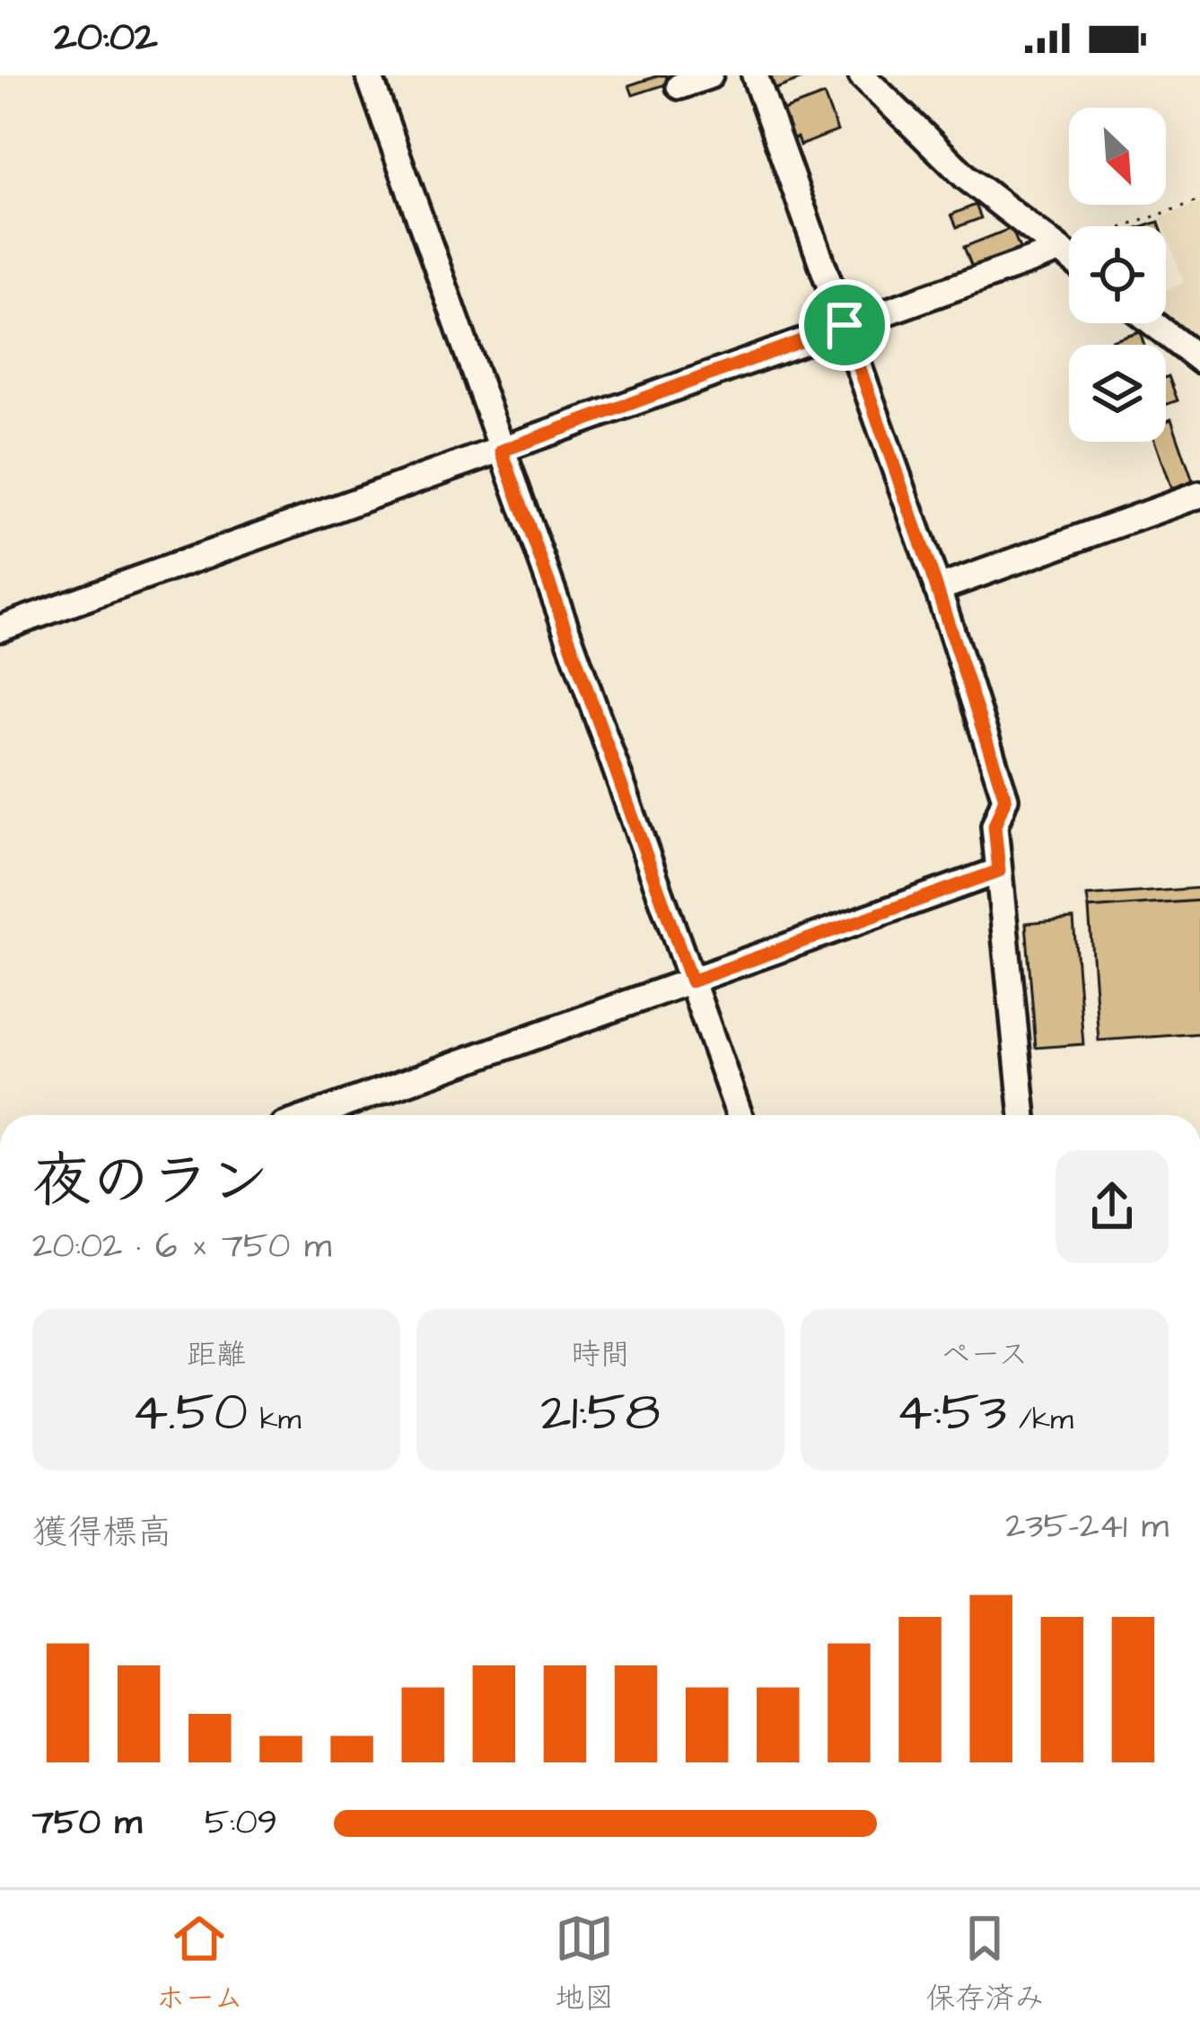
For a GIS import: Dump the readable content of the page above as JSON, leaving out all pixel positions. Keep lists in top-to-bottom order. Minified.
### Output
{"north":"bottom right","page":{"status":"20:02","heading":["夜のラン","20:02 · 6 × 750 m"],"stats":[["距離","4.50 km"],["時間","21:58"],["ペース","4:53 /km"]],"chart":["獲得標高","235–241 m"],"list":[{"name":"750 m","note":"5:09"}],"tabs":["ホーム","地図","保存済み"]}}
